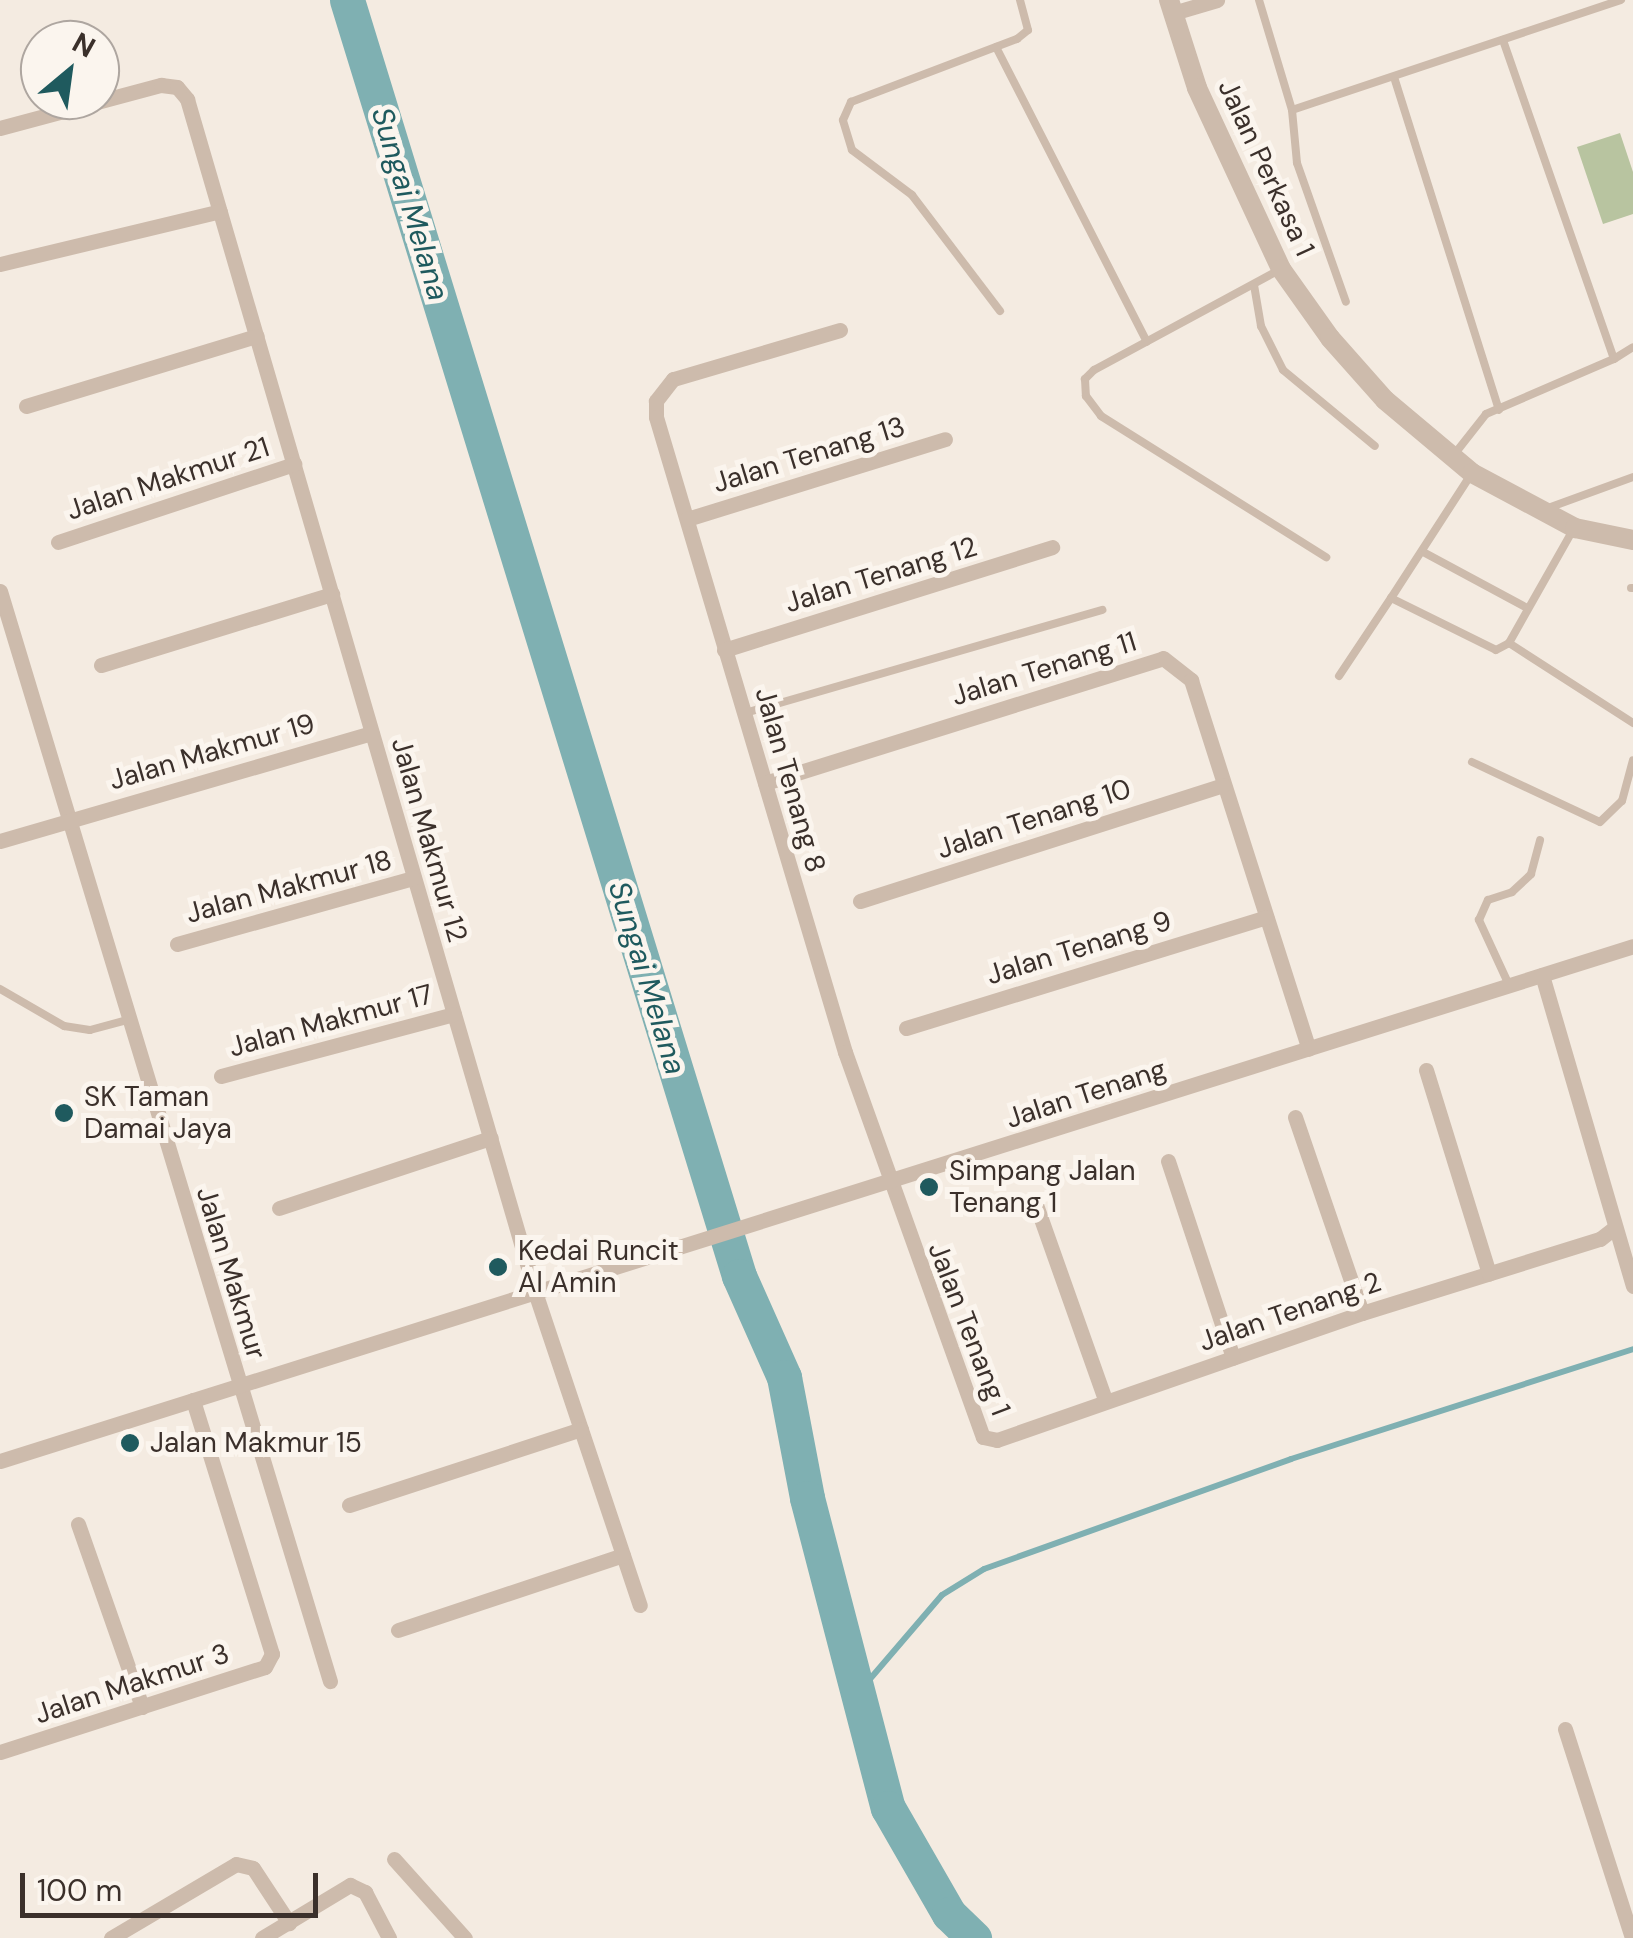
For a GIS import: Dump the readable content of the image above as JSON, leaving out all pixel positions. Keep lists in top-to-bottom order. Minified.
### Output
{"streets":{"street":["Jalan Perkasa 1","Jalan Tenang 13","Jalan Makmur 21","Jalan Tenang 12","Jalan Tenang 11","Jalan Makmur 19","Jalan Tenang 8","Jalan Tenang 10","Jalan Makmur 12","Jalan Makmur 18","Jalan Tenang 9","Jalan Makmur 17","Jalan Tenang","Jalan Makmur","Jalan Tenang 2","Jalan Tenang 1","Jalan Makmur 3"]},"crossings":[["Jalan Tenang 13","Jalan Tenang 8"],["Jalan Makmur 21","Jalan Makmur 12"],["Jalan Tenang 12","Jalan Tenang 8"],["Jalan Tenang 11","Jalan Tenang 8"],["Jalan Tenang 11","Jalan Tenang 10"],["Jalan Tenang 11","Jalan Tenang 9"],["Jalan Tenang 11","Jalan Tenang"],["Jalan Makmur 19","Jalan Makmur 12"],["Jalan Makmur 19","Jalan Makmur"],["Jalan Tenang 8","Jalan Tenang"],["Jalan Tenang 8","Jalan Tenang 1"],["Jalan Makmur 12","Jalan Makmur 18"],["Jalan Makmur 12","Jalan Makmur 17"],["Jalan Makmur 12","Jalan Tenang"],["Jalan Tenang","Jalan Tenang 1"],["Jalan Tenang 2","Jalan Tenang 1"]],"water":["Sungai Melana"],"places":["SK Taman Damai Jaya","Simpang Jalan Tenang 1","Kedai Runcit Al Amin","Jalan Makmur 15"],"scale_bar":"100 m","north":"top right"}
